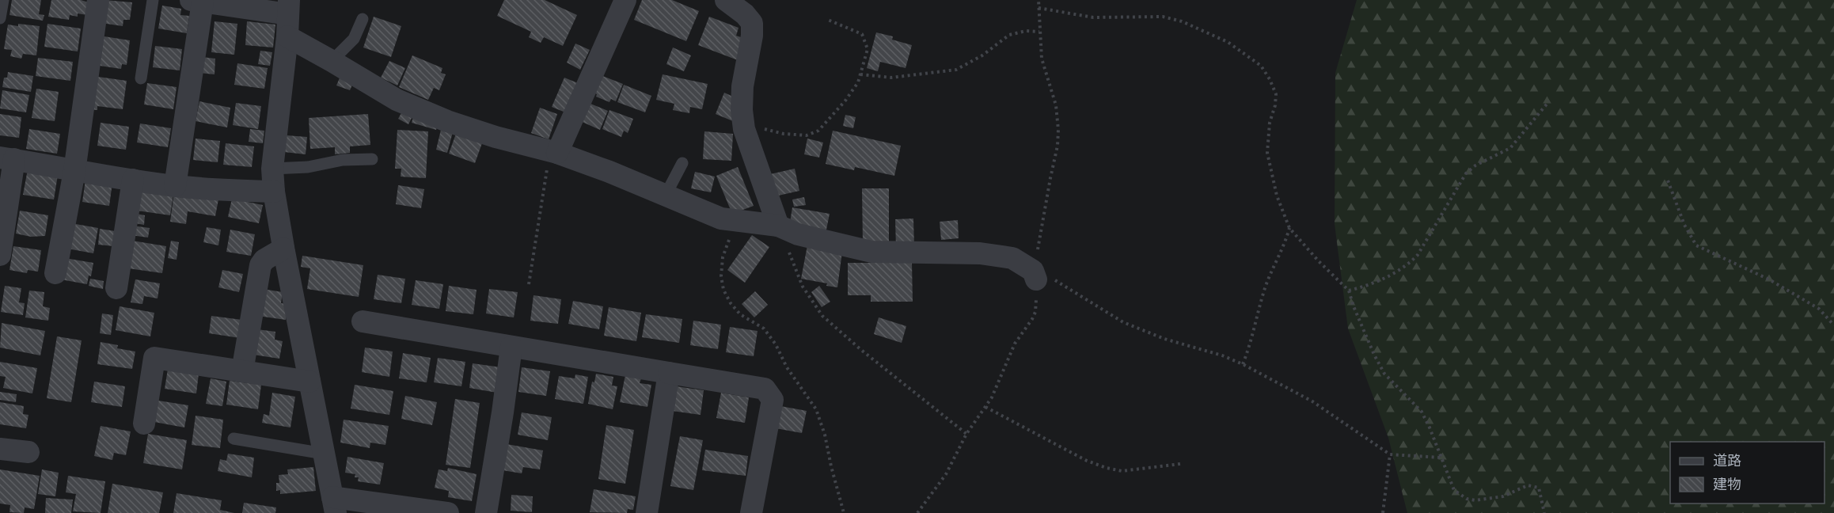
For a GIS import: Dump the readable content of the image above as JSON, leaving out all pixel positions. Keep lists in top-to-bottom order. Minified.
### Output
{"legend":["道路","建物"]}
